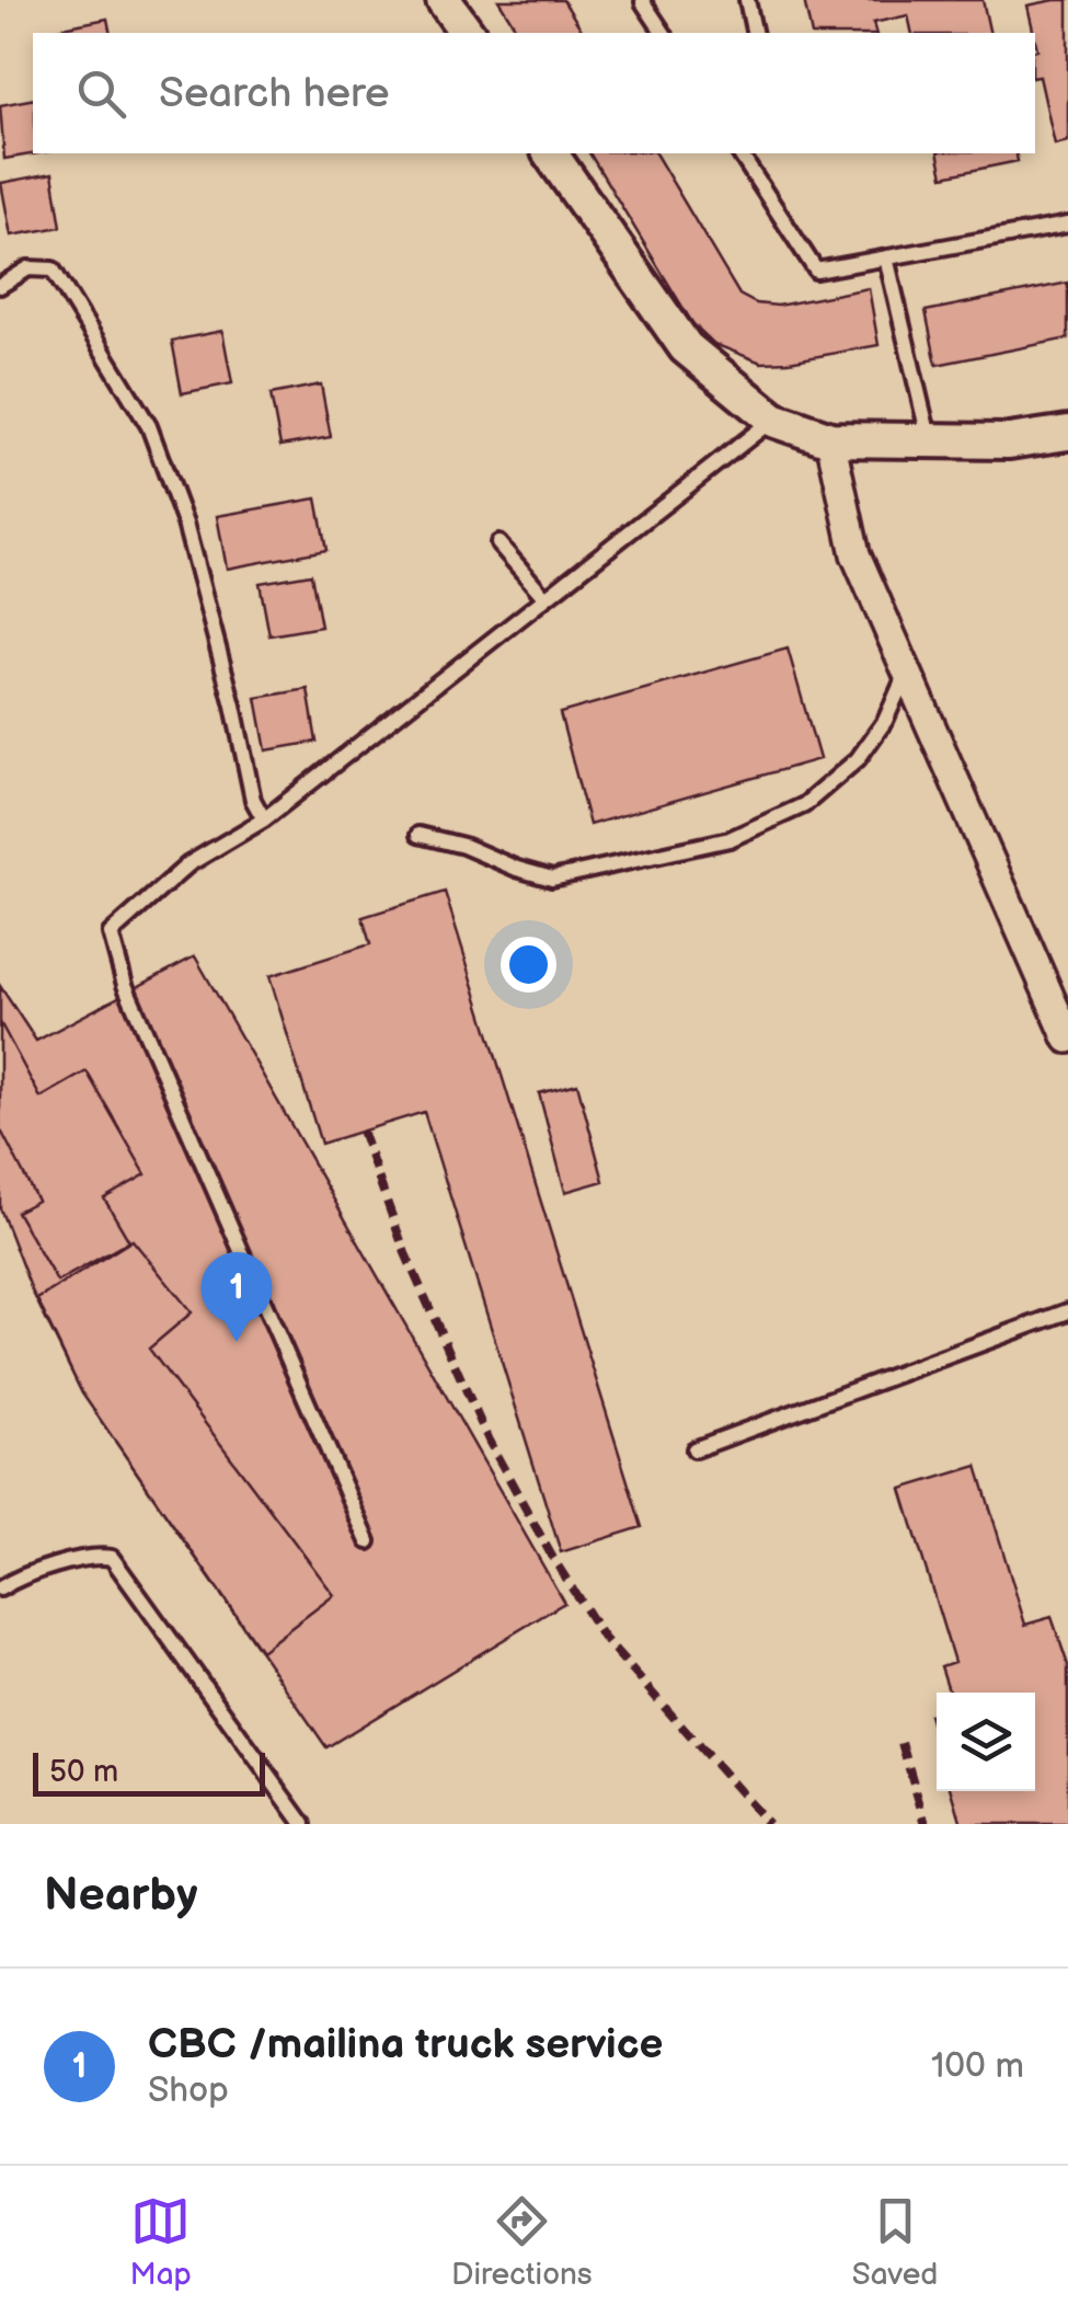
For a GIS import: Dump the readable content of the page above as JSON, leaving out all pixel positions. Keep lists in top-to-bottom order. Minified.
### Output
{"scale_bar":"50 m","page":{"search":"Search here","pins":"1","scale":"50 m","heading":"Nearby","list":[{"mark":"1","name":"CBC /mailina truck service","note":"Shop","value":"100 m"}],"nav":["Map","Directions","Saved"]}}
